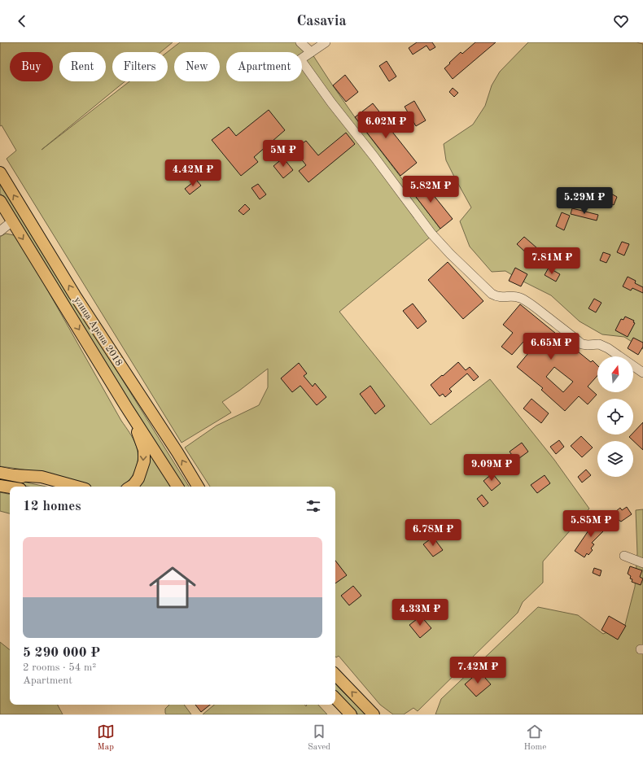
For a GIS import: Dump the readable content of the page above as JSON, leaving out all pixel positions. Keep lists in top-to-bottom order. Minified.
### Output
{"streets":{"main road":["улица Арена 2018"]},"north":"top","page":{"header":"Casavia","chip":["Buy","Rent","Filters","New","Apartment"],"price":["6.02M ₽","5M ₽","4.42M ₽","5.82M ₽","5.29M ₽","7.81M ₽","6.65M ₽","9.09M ₽","5.85M ₽","6.78M ₽","4.33M ₽","7.42M ₽"],"heading":"12 homes","list":[{"name":"5 290 000 ₽","note":"2 rooms · 54 m² · Apartment"}],"tabs":["Map","Saved","Home"]}}
